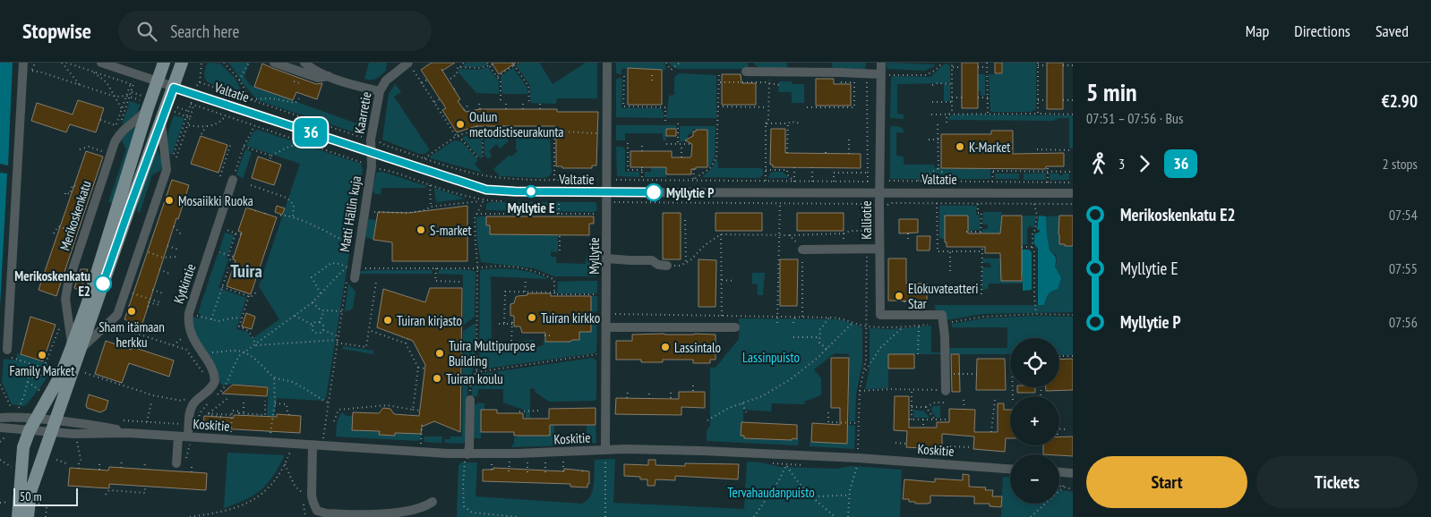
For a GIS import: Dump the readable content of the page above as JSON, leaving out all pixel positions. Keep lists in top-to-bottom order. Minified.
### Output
{"streets":{"main road":["Merikoskenkatu"],"street":["Valtatie","Kaarretie","Matti Hällin kuja","Kalliotie","Myllytie","Kytkintie","Koskitie"]},"crossings":[["Valtatie","Kaarretie"],["Valtatie","Matti Hällin kuja"],["Valtatie","Merikoskenkatu"],["Valtatie","Kalliotie"],["Valtatie","Myllytie"],["Kaarretie","Matti Hällin kuja"],["Merikoskenkatu","Koskitie"],["Myllytie","Koskitie"]],"districts":["Tuira"],"parks":["Lassinpuisto","Tervahaudanpuisto"],"places":["Oulun metodistiseurakunta","K-Market","Myllytie E","Myllytie P","Mosaiikki Ruoka","S-market","Merikoskenkatu E2","Elokuvateatteri Star","Sham itämaan herkku","Tuiran kirkko","Tuiran kirjasto","Lassintalo","Tuira Multipurpose Building","Family Market","Tuiran koulu"],"lines":["bus line 36"],"scale_bar":"50 m","page":{"header":"Stopwise","search":"Search here","nav":["Map","Directions","Saved"],"on_map":"36","heading":["5 min","07:51 – 07:56 · Bus","€2.90"],"legs":["3","36","2 stops"],"list":[{"name":"Merikoskenkatu E2","value":"07:54"},{"name":"Myllytie E","value":"07:55"},{"name":"Myllytie P","value":"07:56"}],"map_buttons":["+","−"],"buttons":["Start","Tickets"],"scale":"50 m"}}
